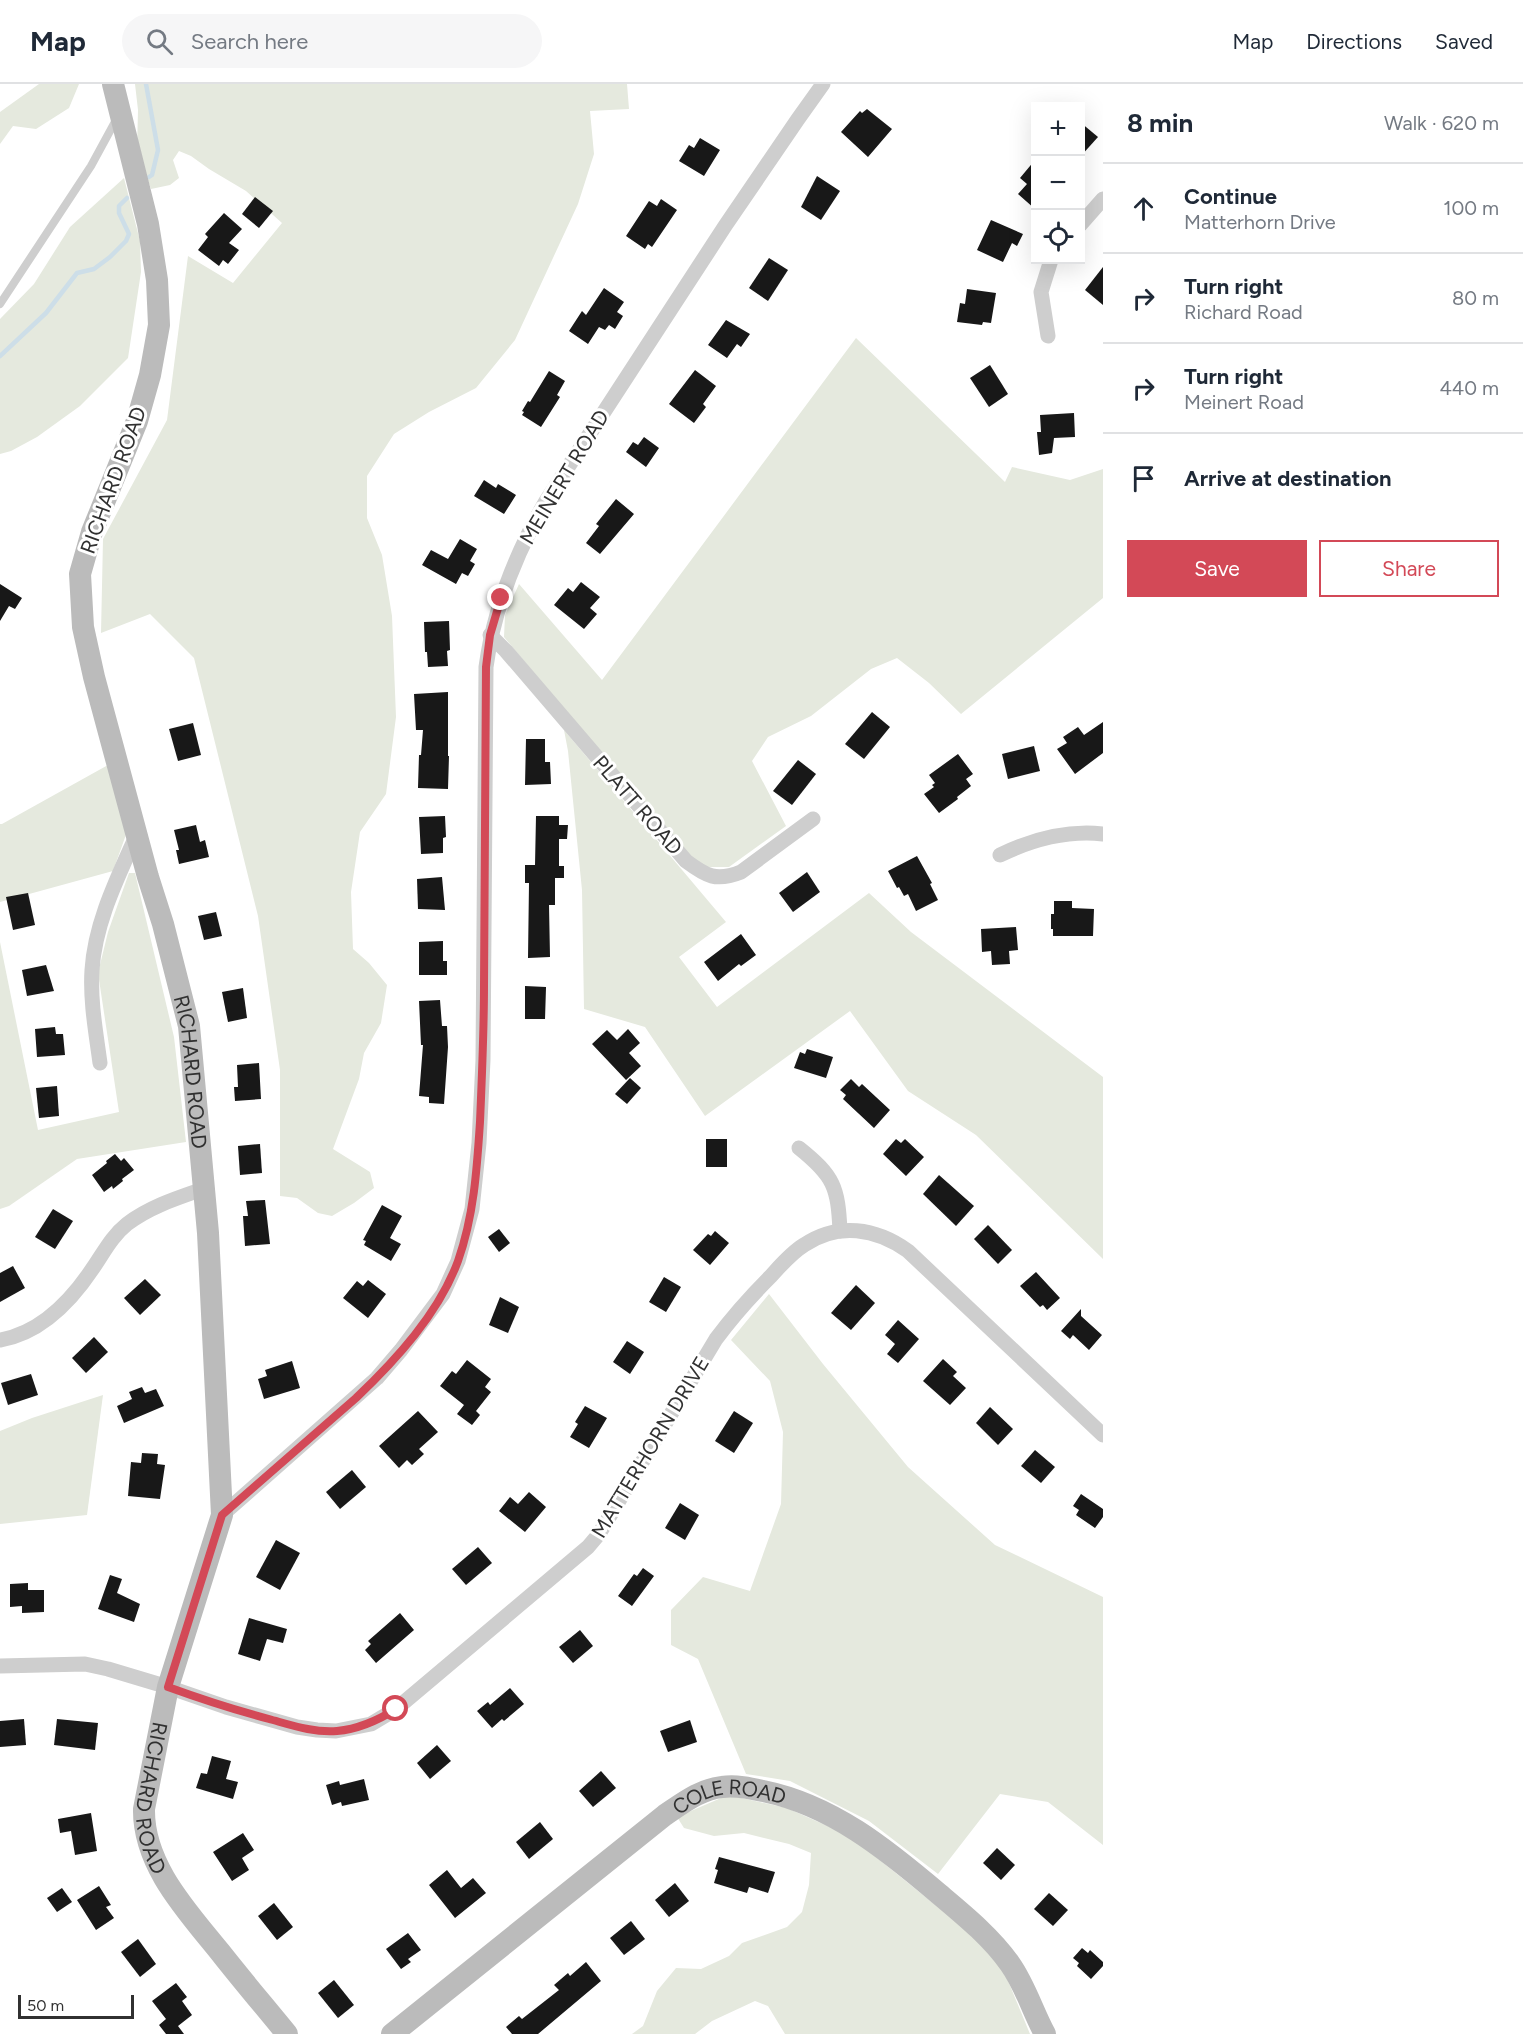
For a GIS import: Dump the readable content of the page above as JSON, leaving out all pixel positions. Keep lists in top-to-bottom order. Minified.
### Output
{"streets":{"street":["MEINERT ROAD","RICHARD ROAD","PLATT ROAD","MATTERHORN DRIVE","COLE ROAD"]},"crossings":[["MEINERT ROAD","RICHARD ROAD"],["MEINERT ROAD","PLATT ROAD"],["RICHARD ROAD","MATTERHORN DRIVE"]],"scale_bar":"50 m","page":{"header":"Map","search":"Search here","nav":["Map","Directions","Saved"],"heading":["8 min","Walk · 620 m"],"map_buttons":["+","−"],"list":[["Continue","Matterhorn Drive","100 m"],["Turn right","Richard Road","80 m"],["Turn right","Meinert Road","440 m"],"Arrive at destination"],"buttons":["Save","Share"],"scale":"50 m"}}
